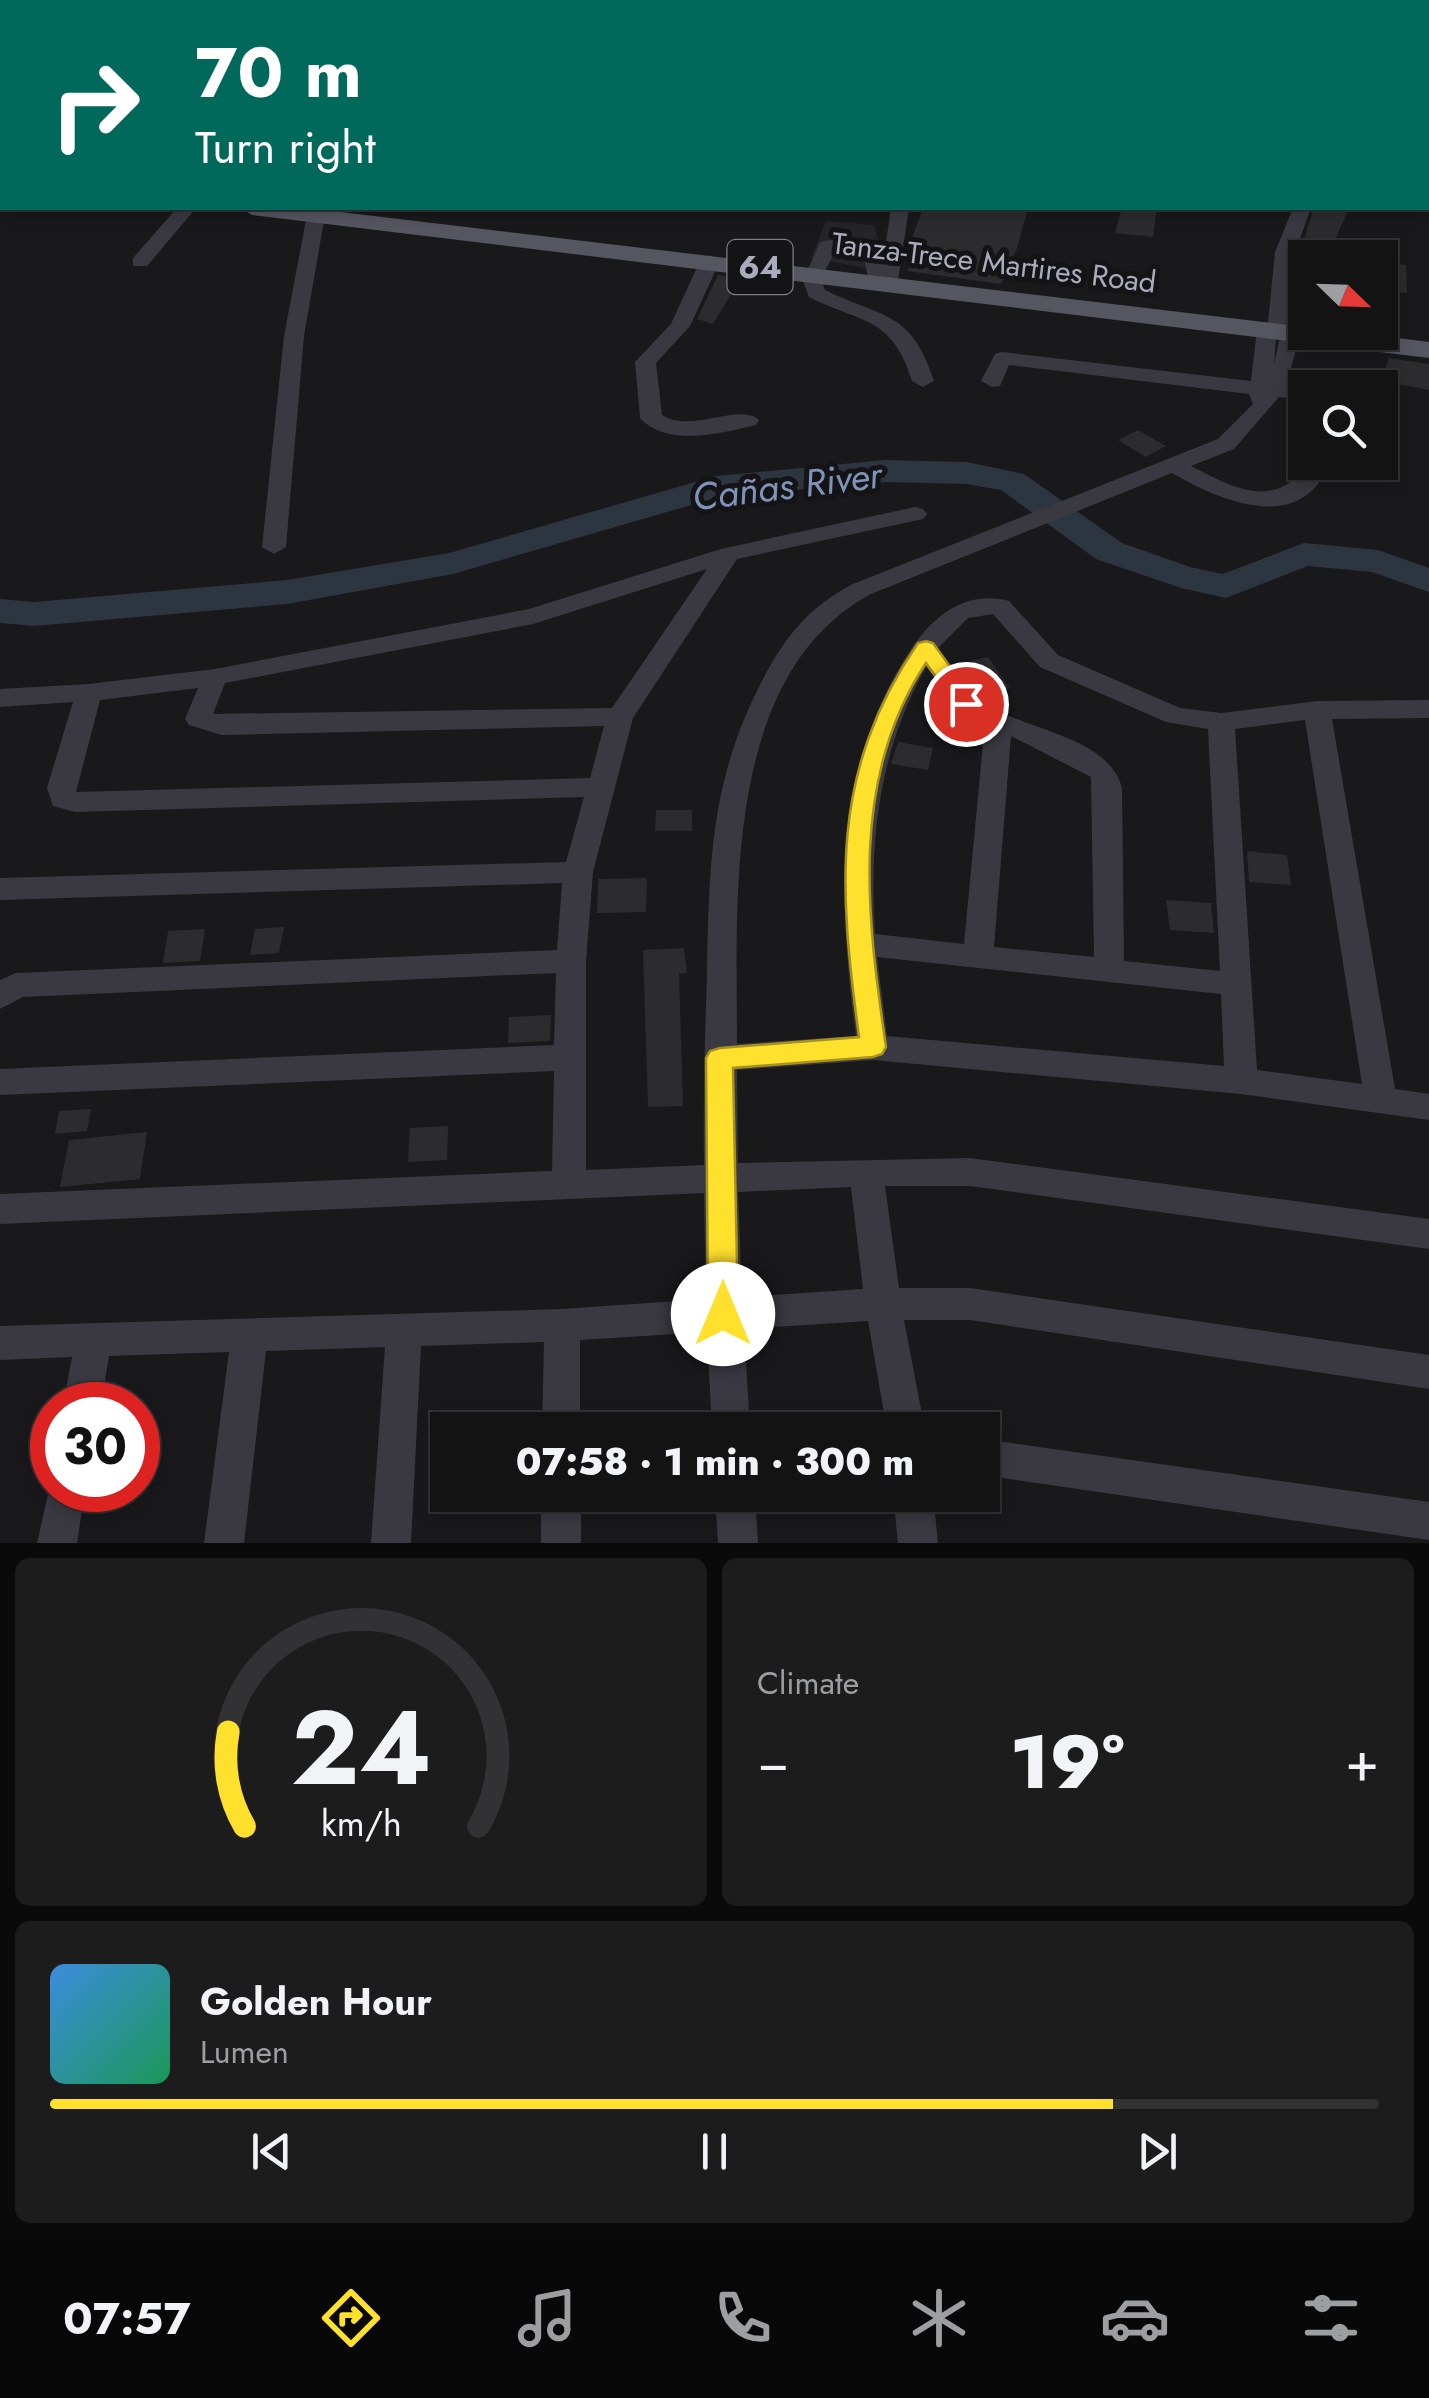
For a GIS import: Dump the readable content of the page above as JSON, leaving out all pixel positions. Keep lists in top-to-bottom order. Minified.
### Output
{"streets":{"main road":["Tanza-Trece Martires Road","64"]},"water":["Cañas River"],"north":"bottom right","page":{"turn":["70 m","Turn right"],"limit":"30","trip":"07:58 · 1 min · 300 m","tile":"Climate","heat":["−","19°","+"],"song":["Golden Hour","Lumen"],"tabs":"07:57","gauge":["24","km/h"]}}
